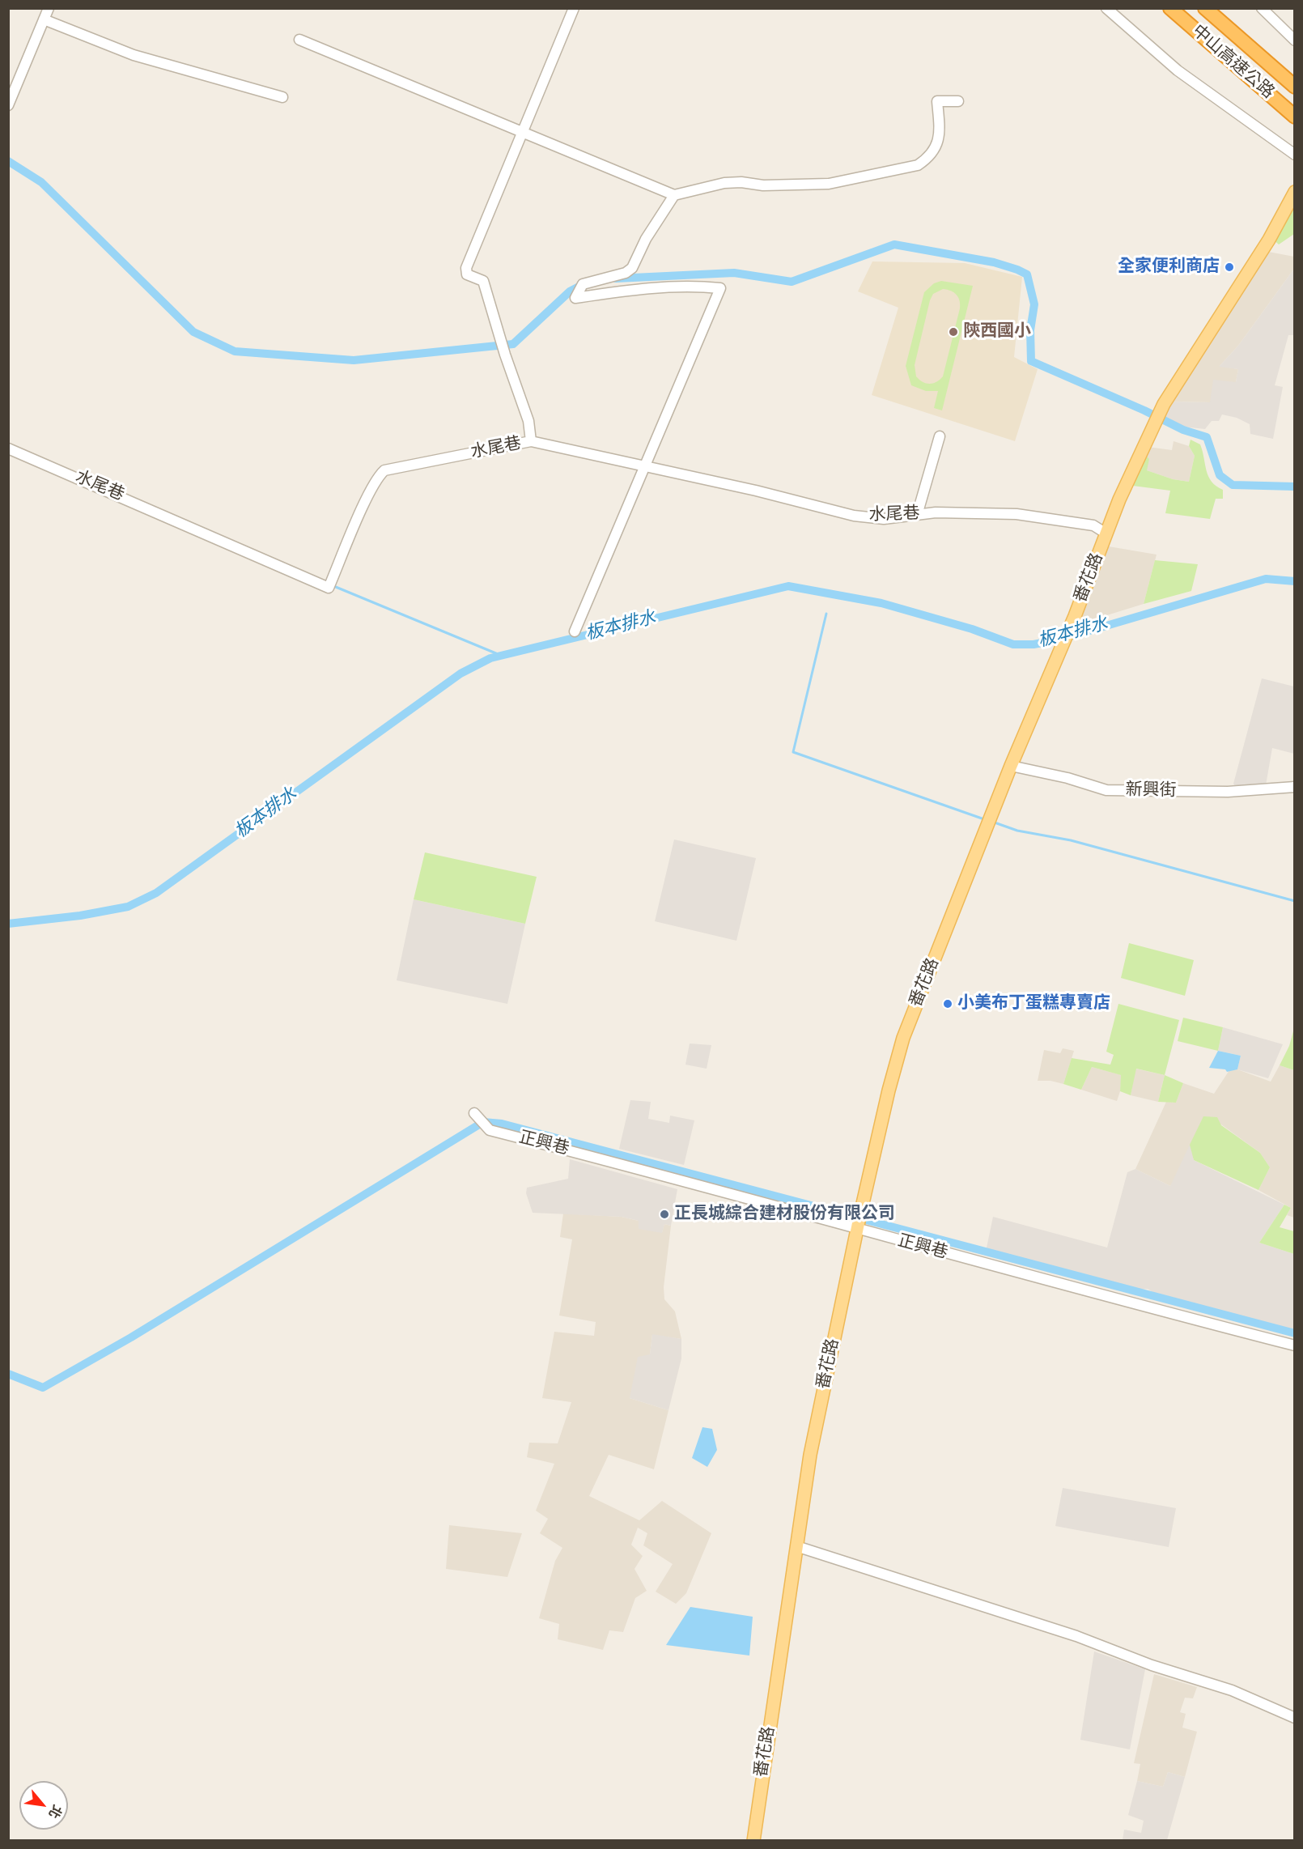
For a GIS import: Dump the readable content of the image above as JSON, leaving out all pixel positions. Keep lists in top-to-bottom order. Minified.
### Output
{"streets":{"highway":["中山高速公路"],"main road":["番花路"],"street":["水尾巷","新興街","正興巷"]},"crossings":[["水尾巷","番花路"],["番花路","新興街"],["番花路","正興巷"]],"water":["板本排水"],"places":["全家便利商店","陝西國小","小美布丁蛋糕專賣店","正長城綜合建材股份有限公司"],"north":"bottom right"}
